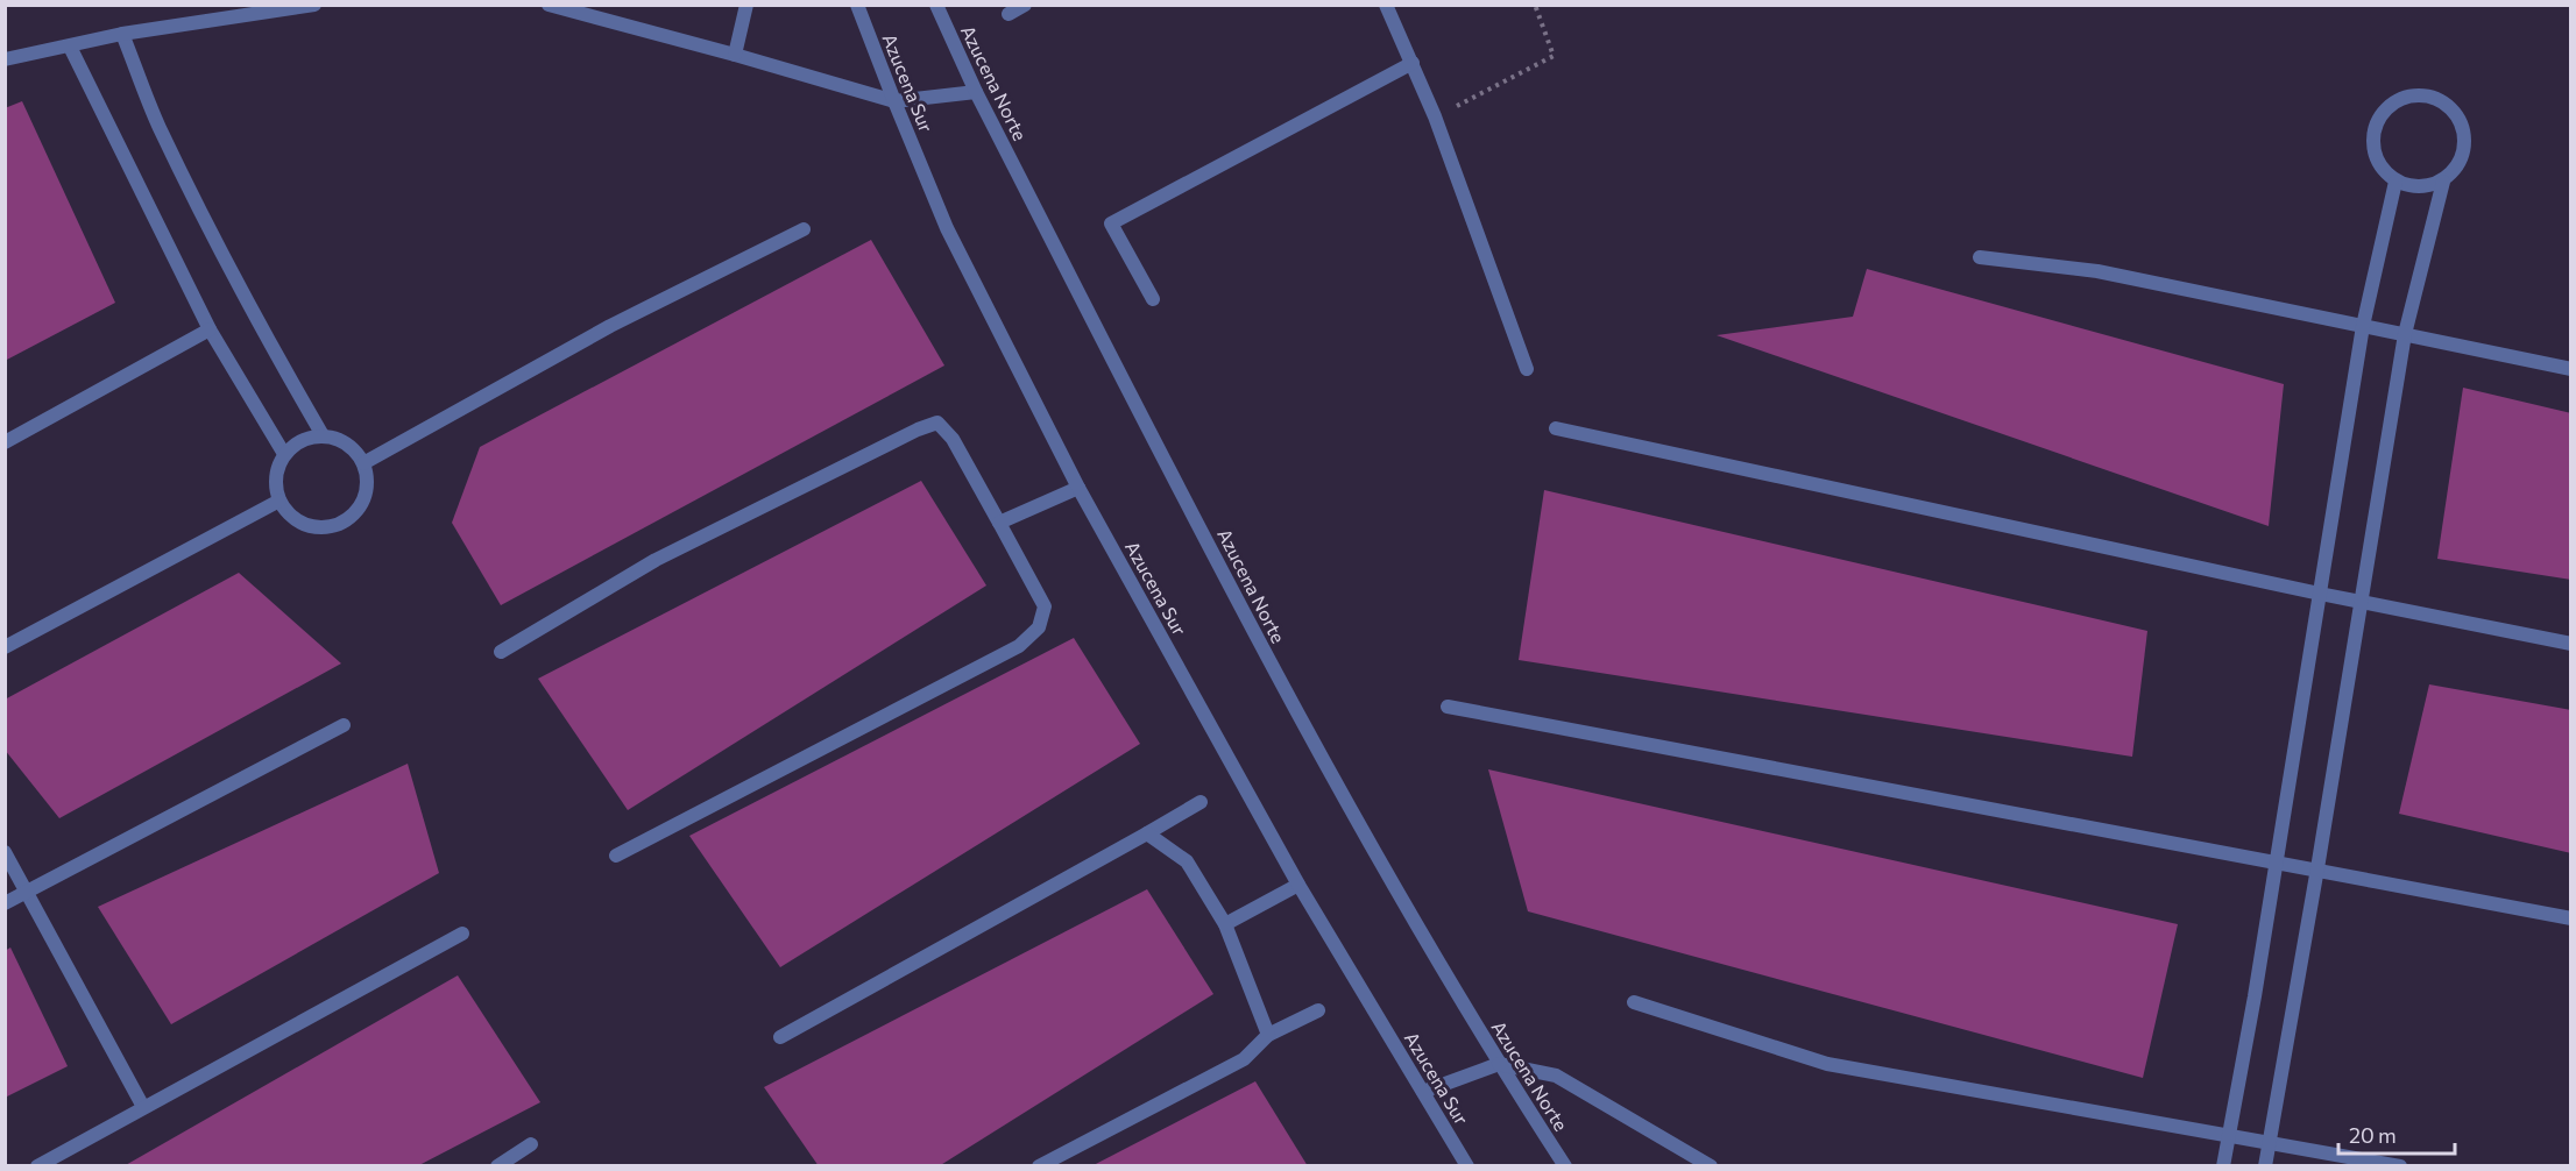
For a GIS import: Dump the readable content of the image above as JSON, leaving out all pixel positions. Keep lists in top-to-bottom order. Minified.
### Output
{"streets":{"street":["Azucena Sur","Azucena Norte"]},"scale_bar":"20 m"}
